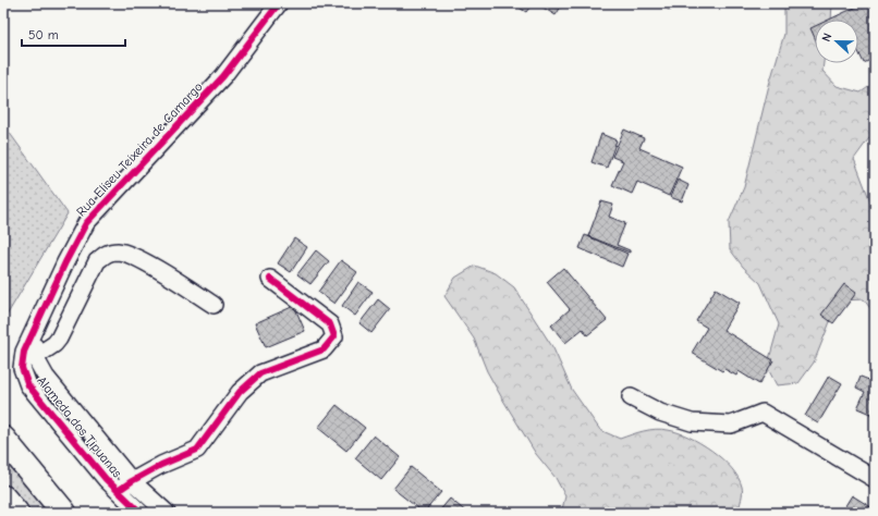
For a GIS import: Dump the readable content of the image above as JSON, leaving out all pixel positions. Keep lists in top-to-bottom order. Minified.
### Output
{"streets":{"street":["Rua Eliseu Teixeira de Camargo","Alameda dos Tipuanas"]},"crossings":[["Rua Eliseu Teixeira de Camargo","Alameda dos Tipuanas"]],"scale_bar":"50 m","north":"left"}
